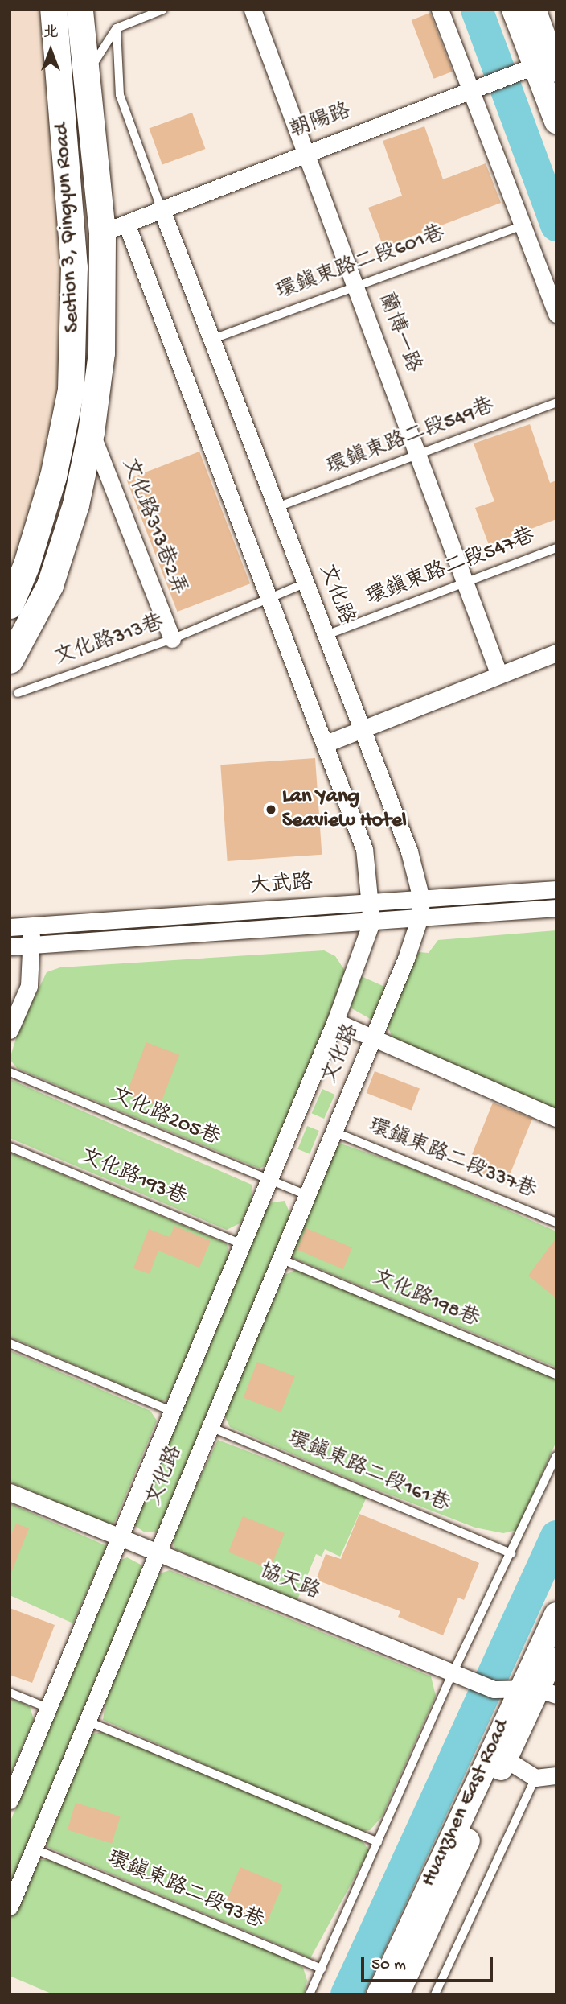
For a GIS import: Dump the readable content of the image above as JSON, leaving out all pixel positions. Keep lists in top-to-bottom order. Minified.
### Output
{"streets":{"main road":["Section 3, Qingyun Road"],"street":["朝陽路","蘭博一路","文化路313巷2弄","文化路","大武路","協天路","Huanzhen East Road"],"lane":["環鎮東路二段601巷","環鎮東路二段549巷","環鎮東路二段547巷","文化路313巷","文化路205巷","環鎮東路二段337巷","文化路193巷","文化路198巷","環鎮東路二段161巷","環鎮東路二段93巷"]},"crossings":[["朝陽路","Section 3, Qingyun Road"],["朝陽路","蘭博一路"],["朝陽路","文化路"],["Section 3, Qingyun Road","文化路313巷2弄"],["環鎮東路二段601巷","蘭博一路"],["環鎮東路二段601巷","文化路"],["蘭博一路","環鎮東路二段549巷"],["蘭博一路","環鎮東路二段547巷"],["環鎮東路二段549巷","文化路"],["文化路313巷2弄","文化路313巷"],["環鎮東路二段547巷","文化路"],["文化路","文化路313巷"],["文化路","大武路"],["文化路","文化路205巷"],["文化路","環鎮東路二段337巷"],["文化路","文化路198巷"],["文化路","環鎮東路二段161巷"],["文化路","協天路"],["文化路","環鎮東路二段93巷"],["協天路","Huanzhen East Road"]],"places":["Lan Yang Seaview Hotel"],"scale_bar":"50 m","north":"top"}
